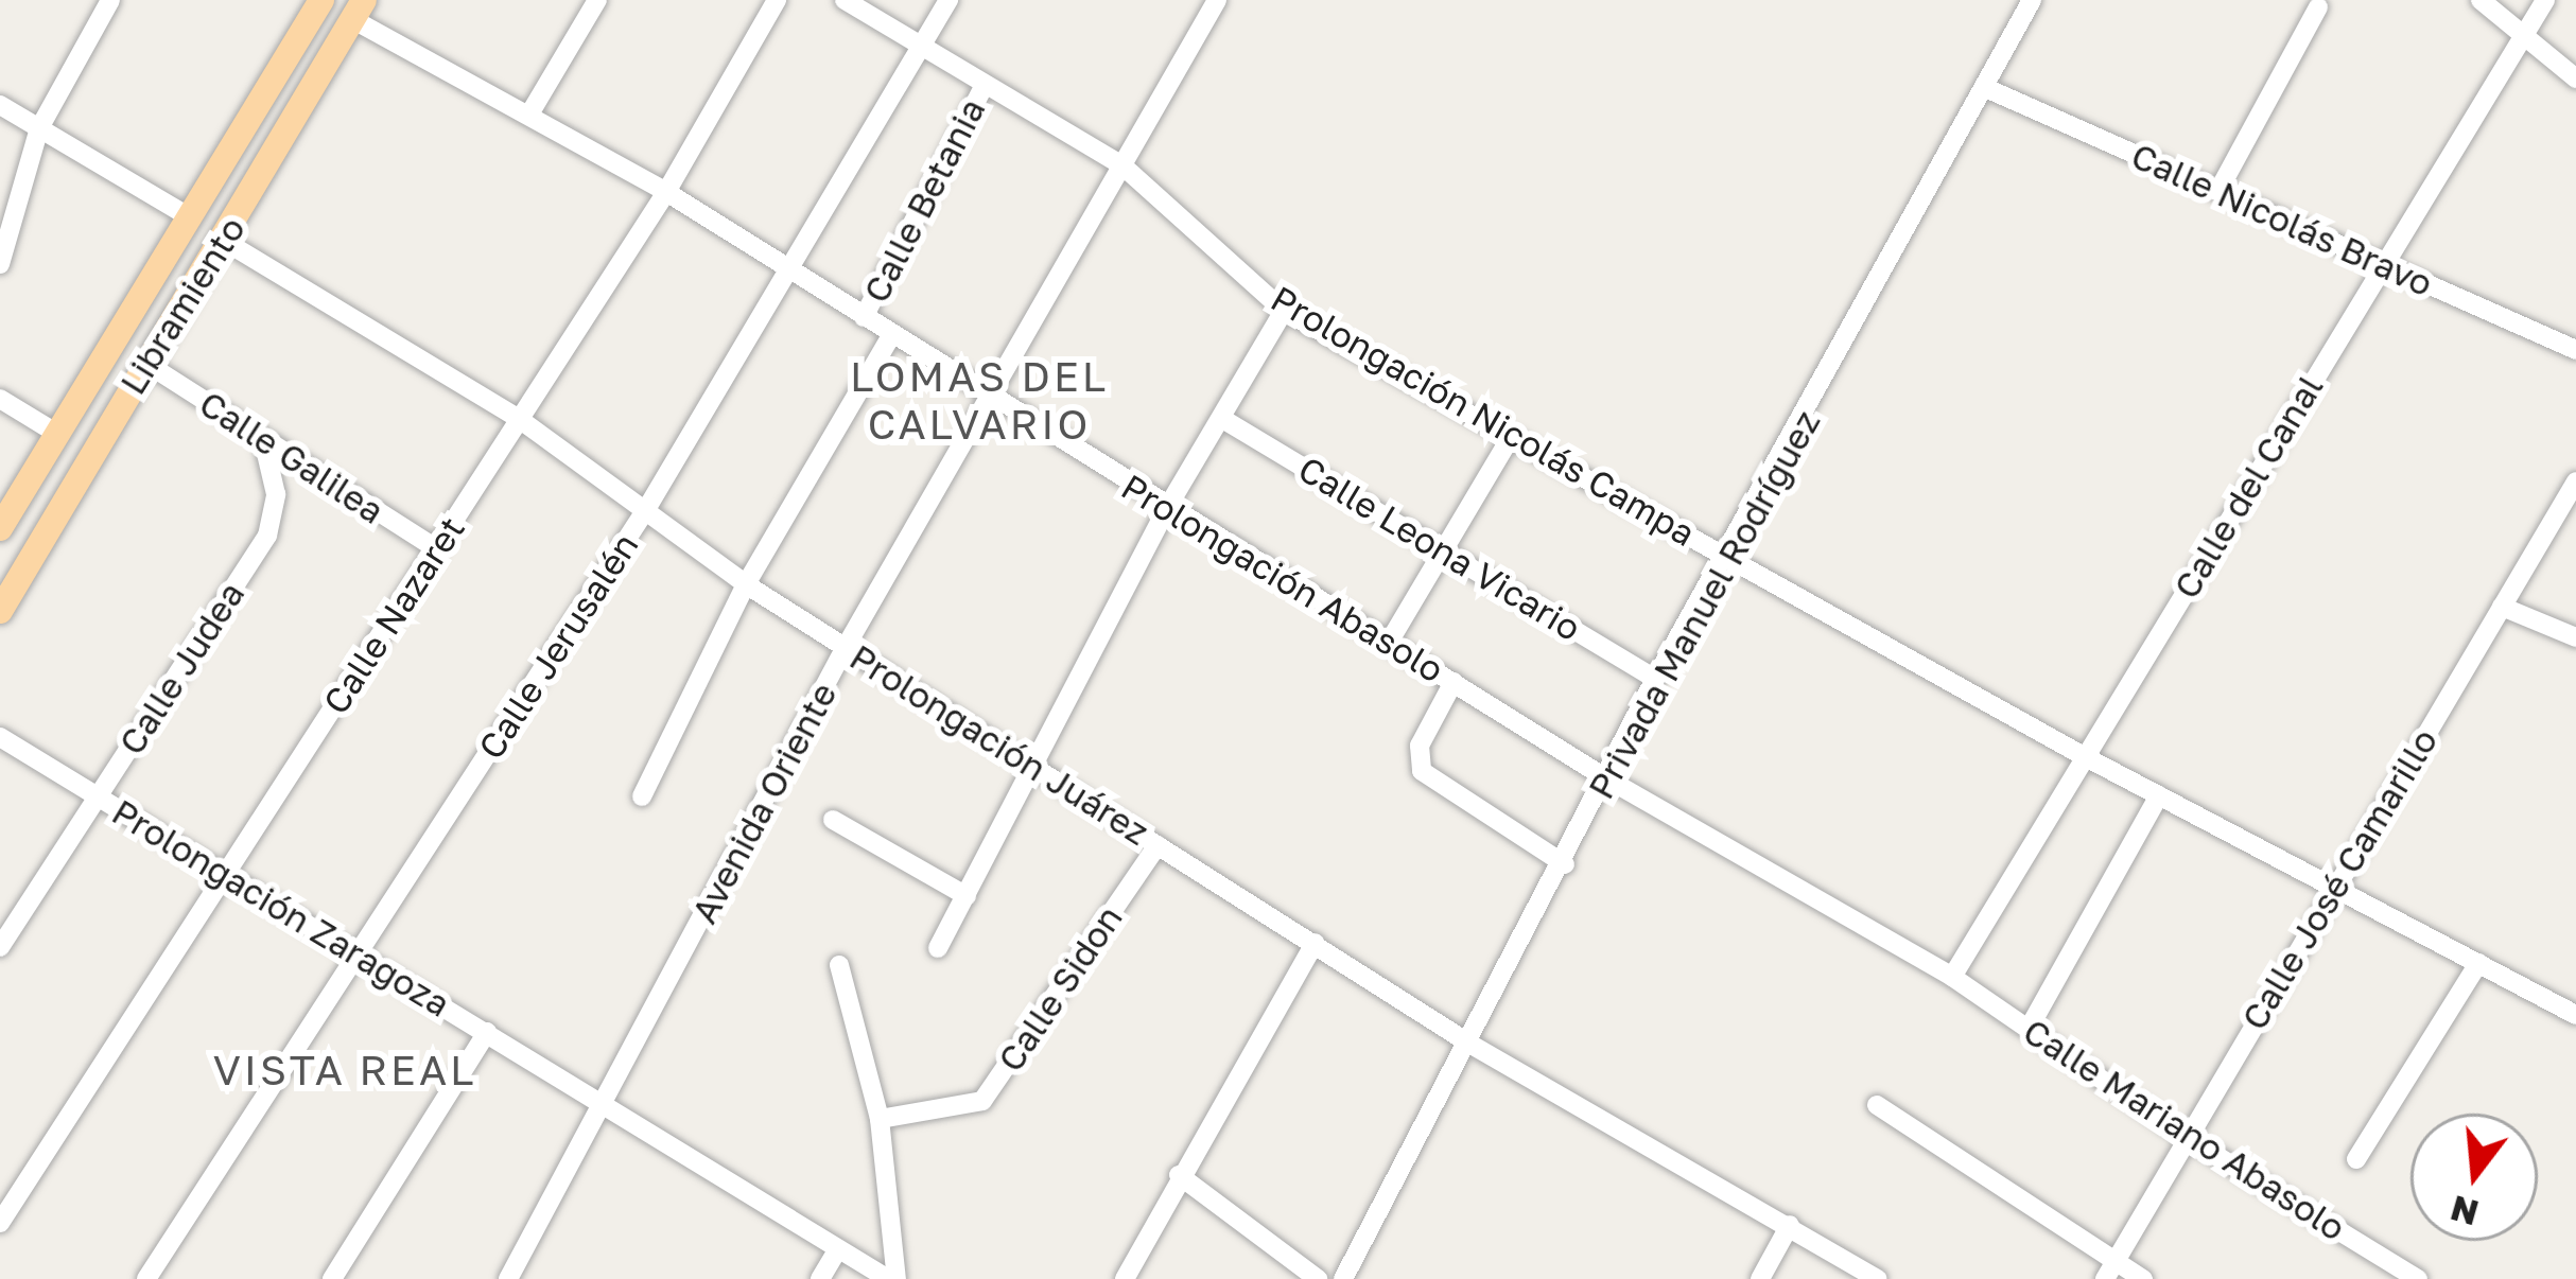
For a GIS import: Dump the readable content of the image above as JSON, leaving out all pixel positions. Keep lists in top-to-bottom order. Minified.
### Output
{"streets":{"main road":["Libramiento"],"street":["Calle Betania","Calle Nicolás Bravo","Prolongación Nicolás Campa","Calle Galilea","Calle del Canal","Calle Leona Vicario","Prolongación Abasolo","Privada Manuel Rodríguez","Calle Nazaret","Calle Jerusalén","Calle Judea","Prolongación Juárez","Avenida Oriente","Calle José Camarillo","Prolongación Zaragoza","Calle Sidon","Calle Mariano Abasolo"]},"crossings":[["Calle Betania","Prolongación Nicolás Campa"],["Calle Betania","Prolongación Abasolo"],["Calle Nicolás Bravo","Calle del Canal"],["Calle Nicolás Bravo","Privada Manuel Rodríguez"],["Libramiento","Calle Galilea"],["Libramiento","Prolongación Abasolo"],["Libramiento","Prolongación Juárez"],["Prolongación Nicolás Campa","Calle del Canal"],["Prolongación Nicolás Campa","Privada Manuel Rodríguez"],["Prolongación Nicolás Campa","Calle Jerusalén"],["Prolongación Nicolás Campa","Avenida Oriente"],["Prolongación Nicolás Campa","Calle José Camarillo"],["Calle Galilea","Calle Nazaret"],["Calle Galilea","Calle Judea"],["Calle del Canal","Prolongación Abasolo"],["Calle del Canal","Calle Mariano Abasolo"],["Calle Leona Vicario","Privada Manuel Rodríguez"],["Prolongación Abasolo","Privada Manuel Rodríguez"],["Prolongación Abasolo","Calle Nazaret"],["Prolongación Abasolo","Calle Jerusalén"],["Prolongación Abasolo","Avenida Oriente"],["Prolongación Abasolo","Calle Mariano Abasolo"],["Privada Manuel Rodríguez","Prolongación Juárez"],["Calle Nazaret","Prolongación Juárez"],["Calle Nazaret","Prolongación Zaragoza"],["Calle Jerusalén","Prolongación Juárez"],["Calle Jerusalén","Prolongación Zaragoza"],["Calle Judea","Prolongación Zaragoza"],["Prolongación Juárez","Avenida Oriente"],["Prolongación Juárez","Calle Sidon"],["Avenida Oriente","Prolongación Zaragoza"],["Calle José Camarillo","Calle Mariano Abasolo"]],"districts":["LOMAS DEL CALVARIO","VISTA REAL"],"north":"bottom"}
